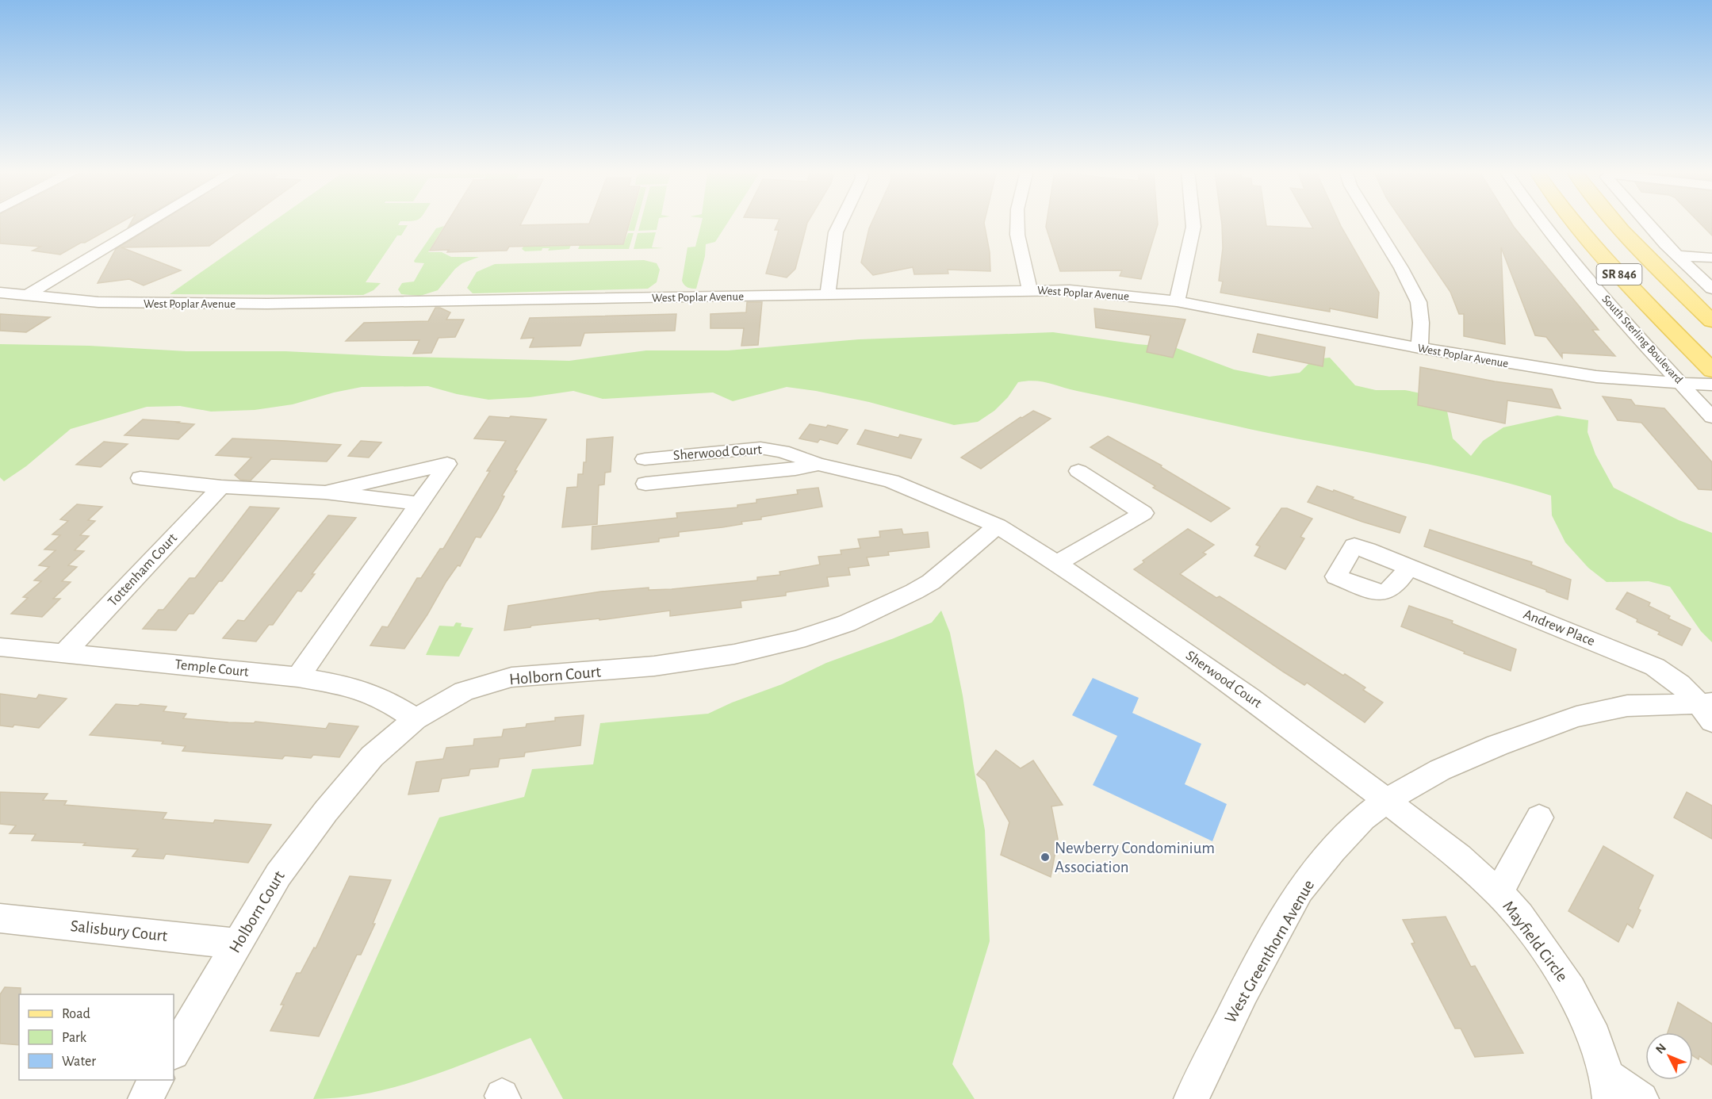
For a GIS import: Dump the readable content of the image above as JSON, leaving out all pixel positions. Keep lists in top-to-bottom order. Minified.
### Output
{"streets":{"main road":["SR 846","South Sterling Boulevard"],"street":["West Poplar Avenue","Sherwood Court","Tottenham Court","Andrew Place","Temple Court","Holborn Court","Salisbury Court","Mayfield Circle","West Greenthorn Avenue"]},"crossings":[["West Poplar Avenue","South Sterling Boulevard"],["Sherwood Court","Holborn Court"],["Sherwood Court","Mayfield Circle"],["Sherwood Court","West Greenthorn Avenue"],["Tottenham Court","Temple Court"],["Andrew Place","West Greenthorn Avenue"],["Temple Court","Holborn Court"],["Holborn Court","Salisbury Court"],["Mayfield Circle","West Greenthorn Avenue"]],"places":["Newberry Condominium Association"],"legend":["Road","Park","Water"],"north":"top left"}
